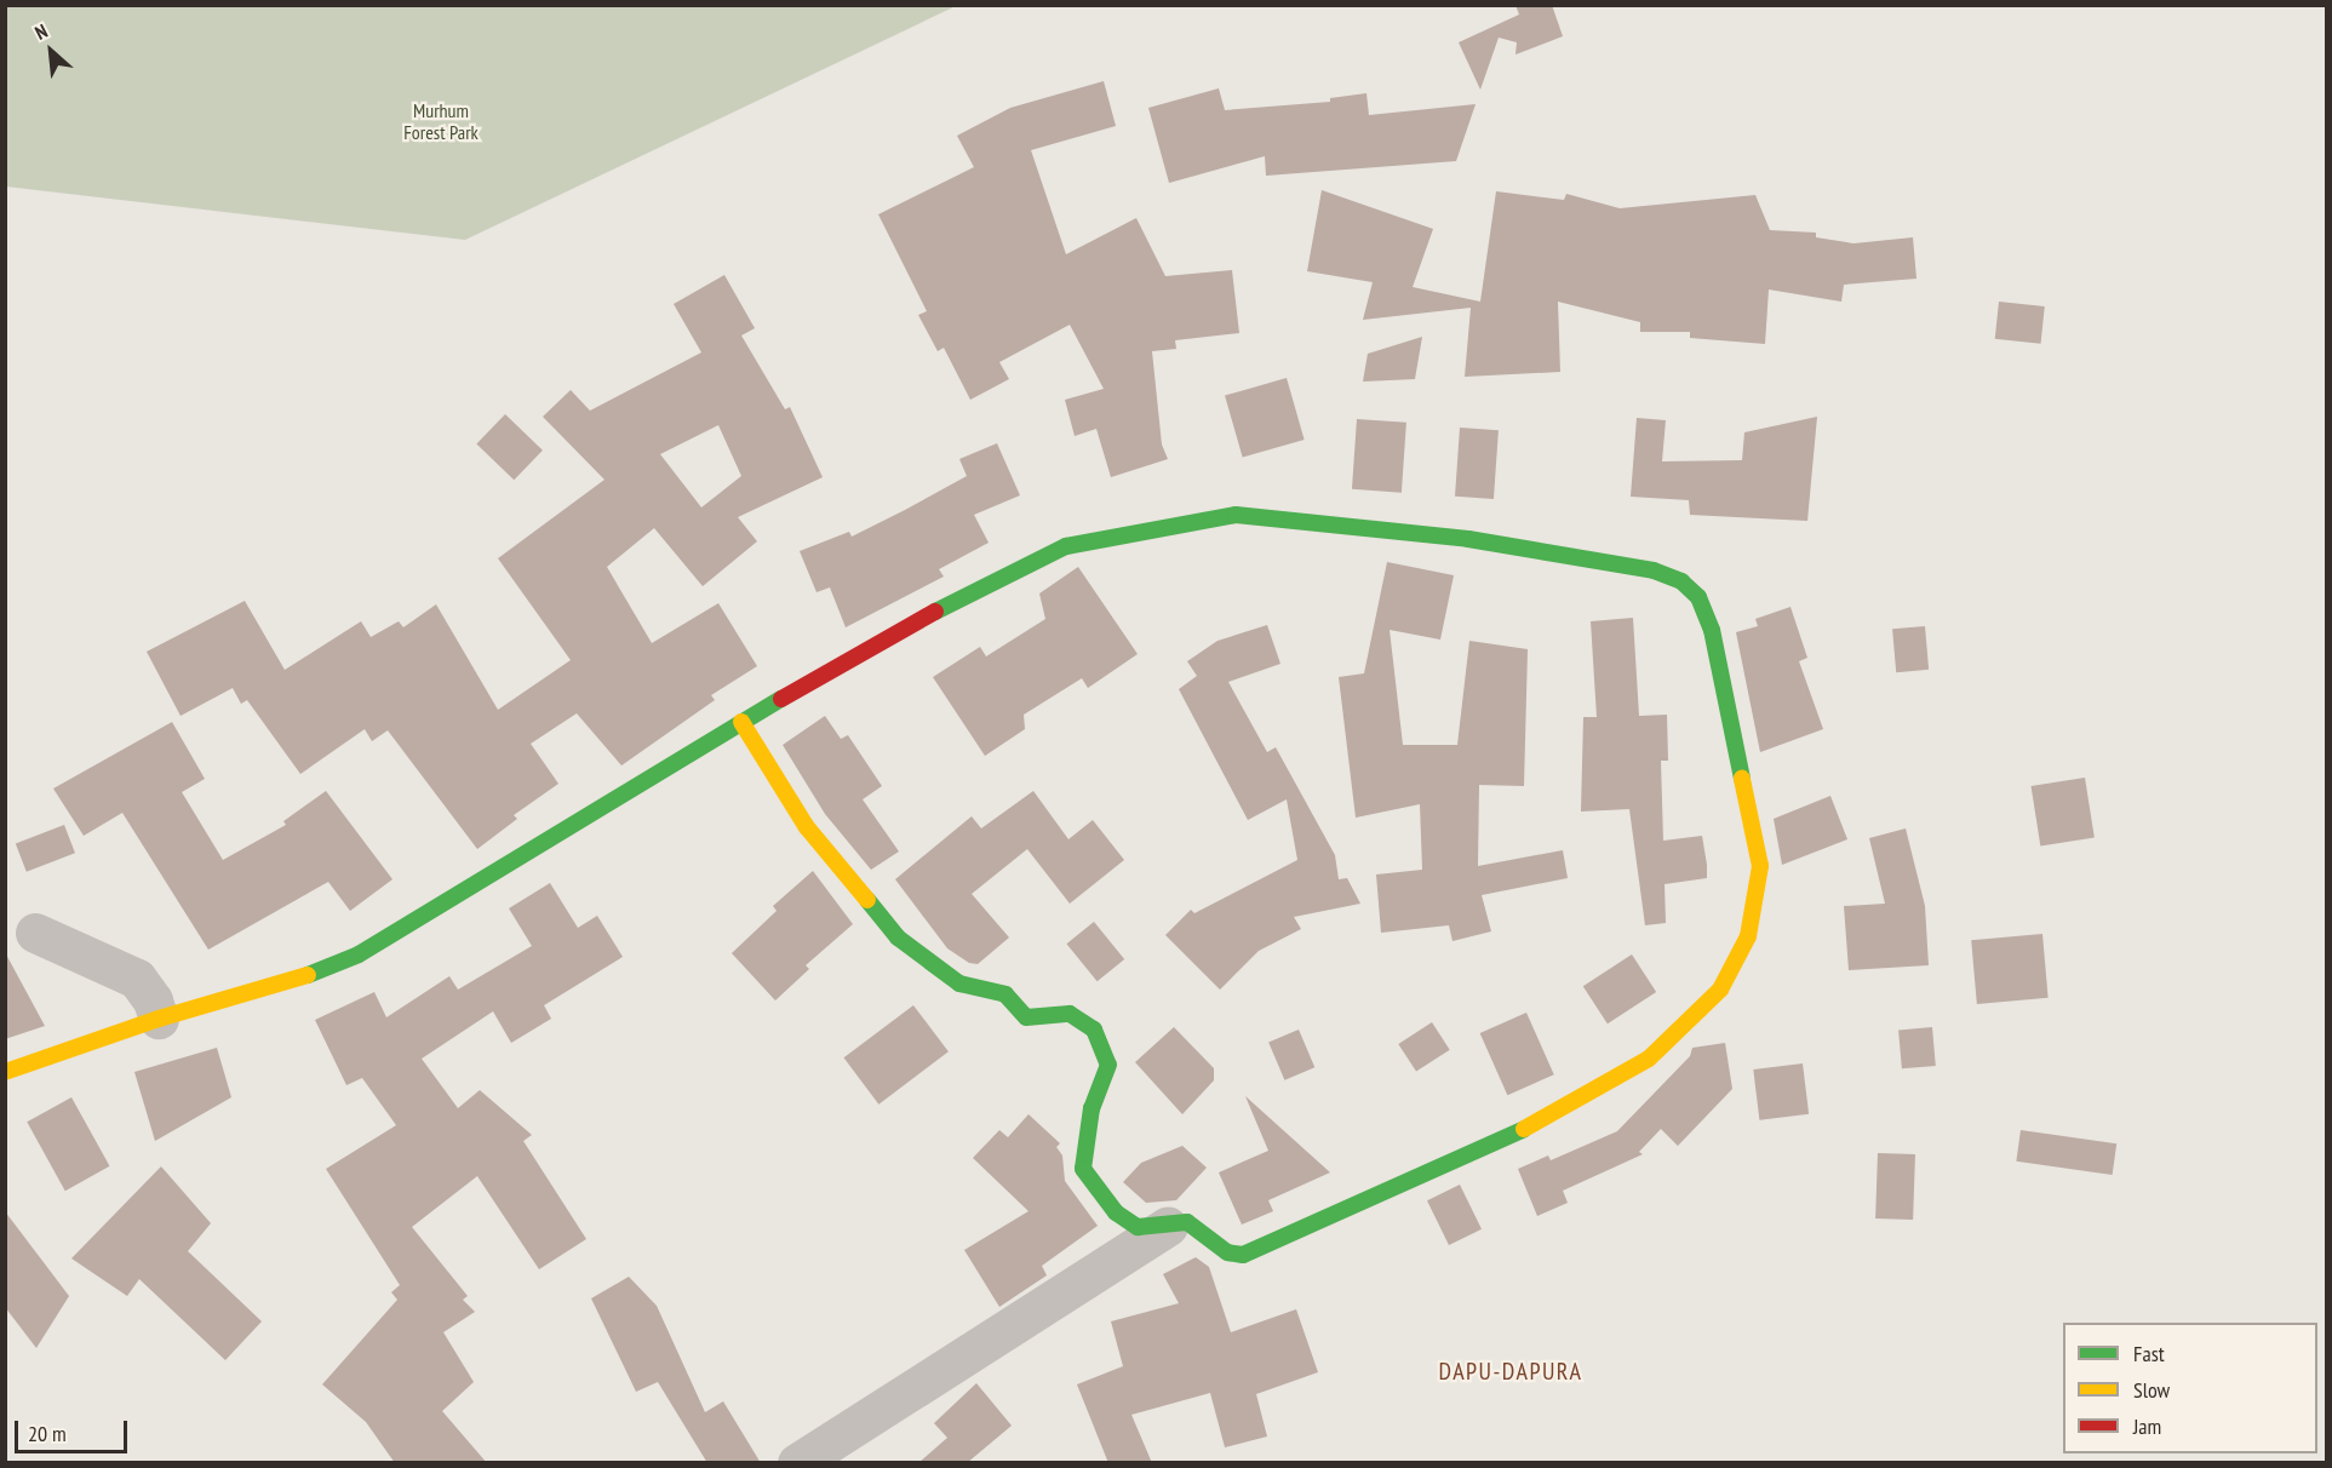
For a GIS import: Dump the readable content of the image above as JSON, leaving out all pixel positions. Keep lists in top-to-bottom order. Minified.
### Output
{"districts":["DAPU-DAPURA"],"parks":["Murhum Forest Park"],"legend":["Fast","Slow","Jam"],"scale_bar":"20 m","north":"top left"}
